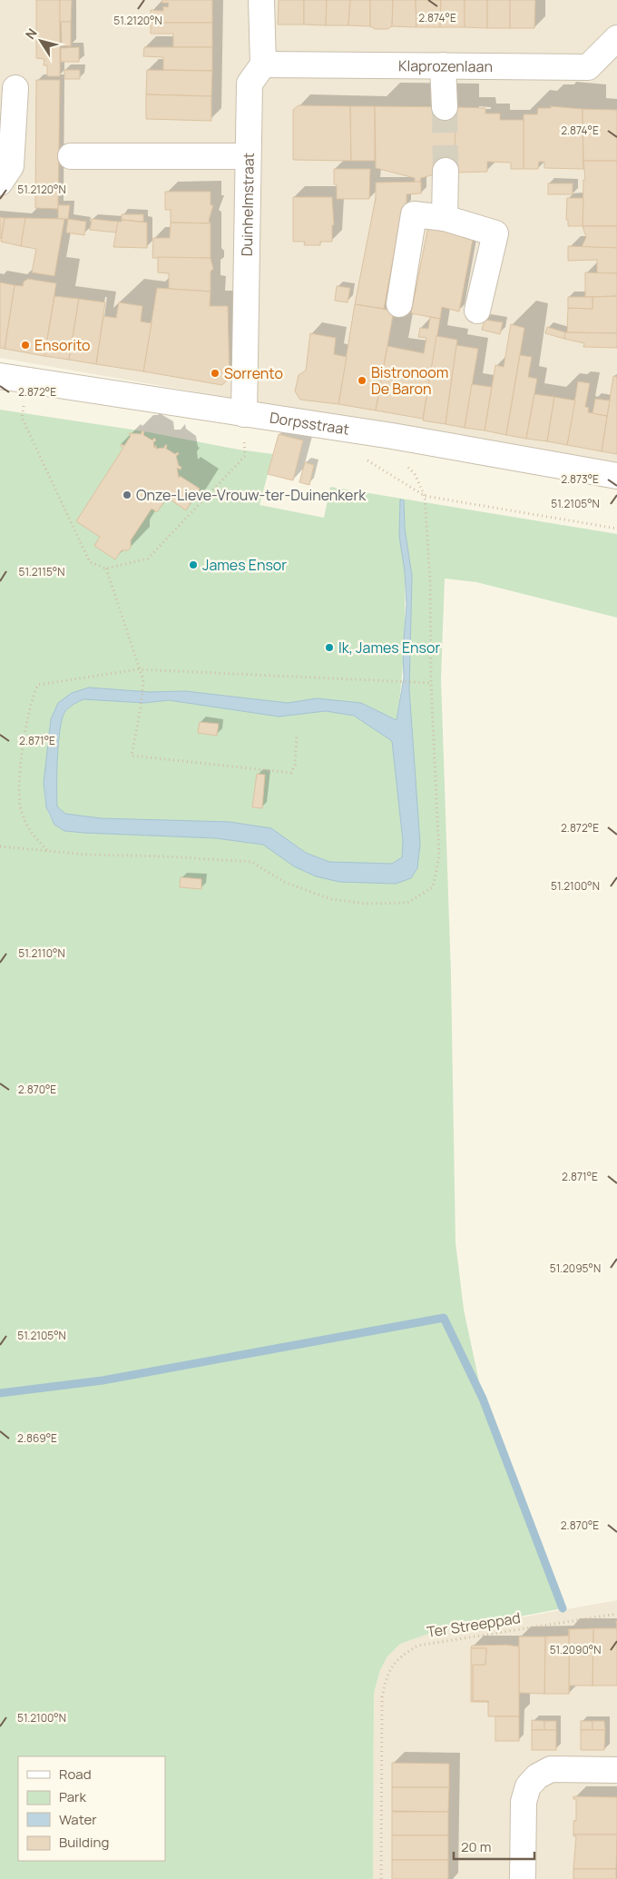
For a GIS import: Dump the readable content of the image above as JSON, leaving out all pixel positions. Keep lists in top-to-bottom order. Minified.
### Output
{"streets":{"street":["Klaprozenlaan","Duinhelmstraat","Dorpsstraat"],"path":["Ter Streeppad"]},"crossings":[["Klaprozenlaan","Duinhelmstraat"],["Duinhelmstraat","Dorpsstraat"]],"places":["Ensorito","Sorrento","Bistronoom De Baron","Onze-Lieve-Vrouw-ter-Duinenkerk","James Ensor","Ik, James Ensor"],"legend":["Road","Park","Water","Building"],"scale_bar":"20 m","north":"top left","coordinates":["2.874°E","51.2120°N","2.872°E","2.873°E","51.2105°N","51.2115°N","2.871°E","51.2100°N","51.2110°N","2.870°E","51.2095°N","2.869°E","51.2090°N"]}
